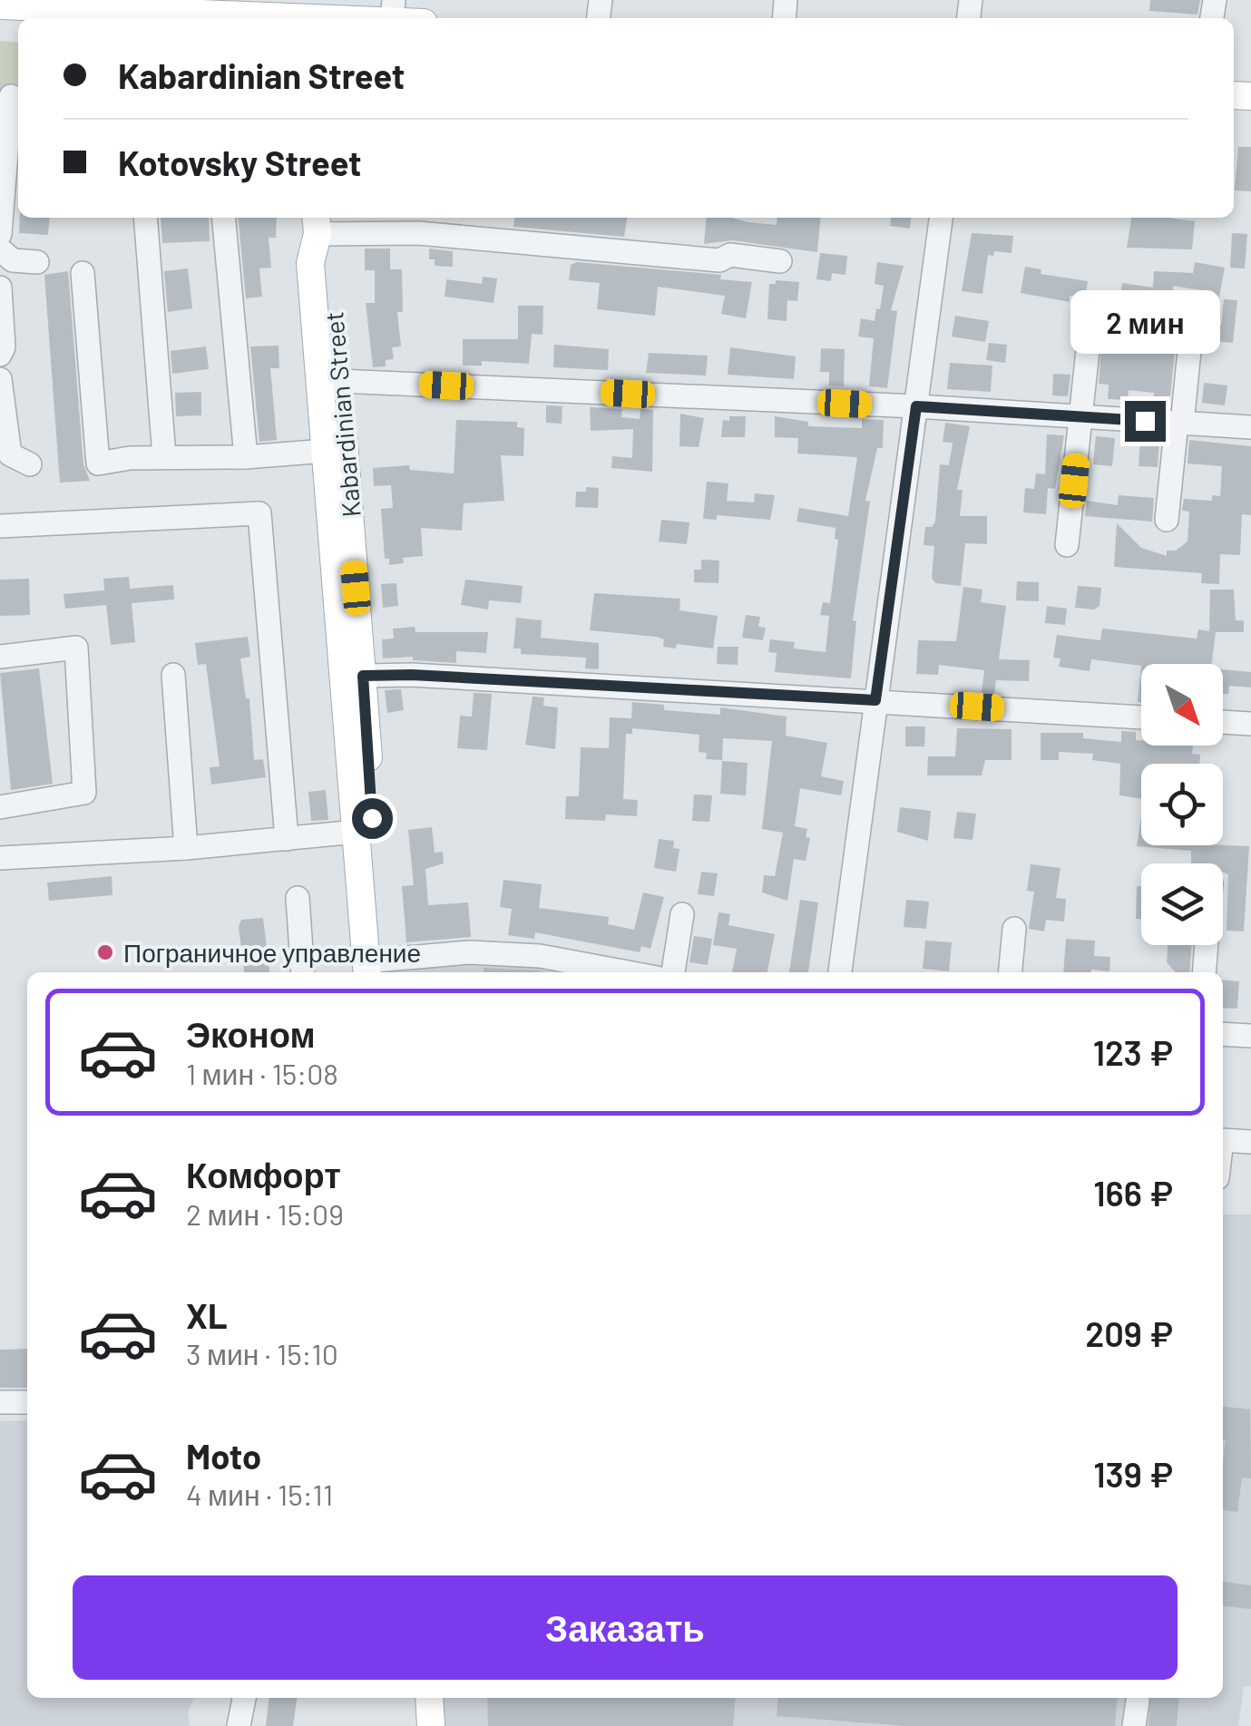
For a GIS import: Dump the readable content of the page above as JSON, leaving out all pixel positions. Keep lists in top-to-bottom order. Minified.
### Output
{"streets":{"main road":["Kabardinian Street"]},"places":["Пограничное управление"],"north":"bottom right","page":{"banner":["Kabardinian Street","Kotovsky Street"],"bubble":"2 мин","list":[{"name":"Эконом","note":"1 мин · 15:08","value":"123 ₽"},{"name":"Комфорт","note":"2 мин · 15:09","value":"166 ₽"},{"name":"XL","note":"3 мин · 15:10","value":"209 ₽"},{"name":"Moto","note":"4 мин · 15:11","value":"139 ₽"}],"buttons":"Заказать"}}
